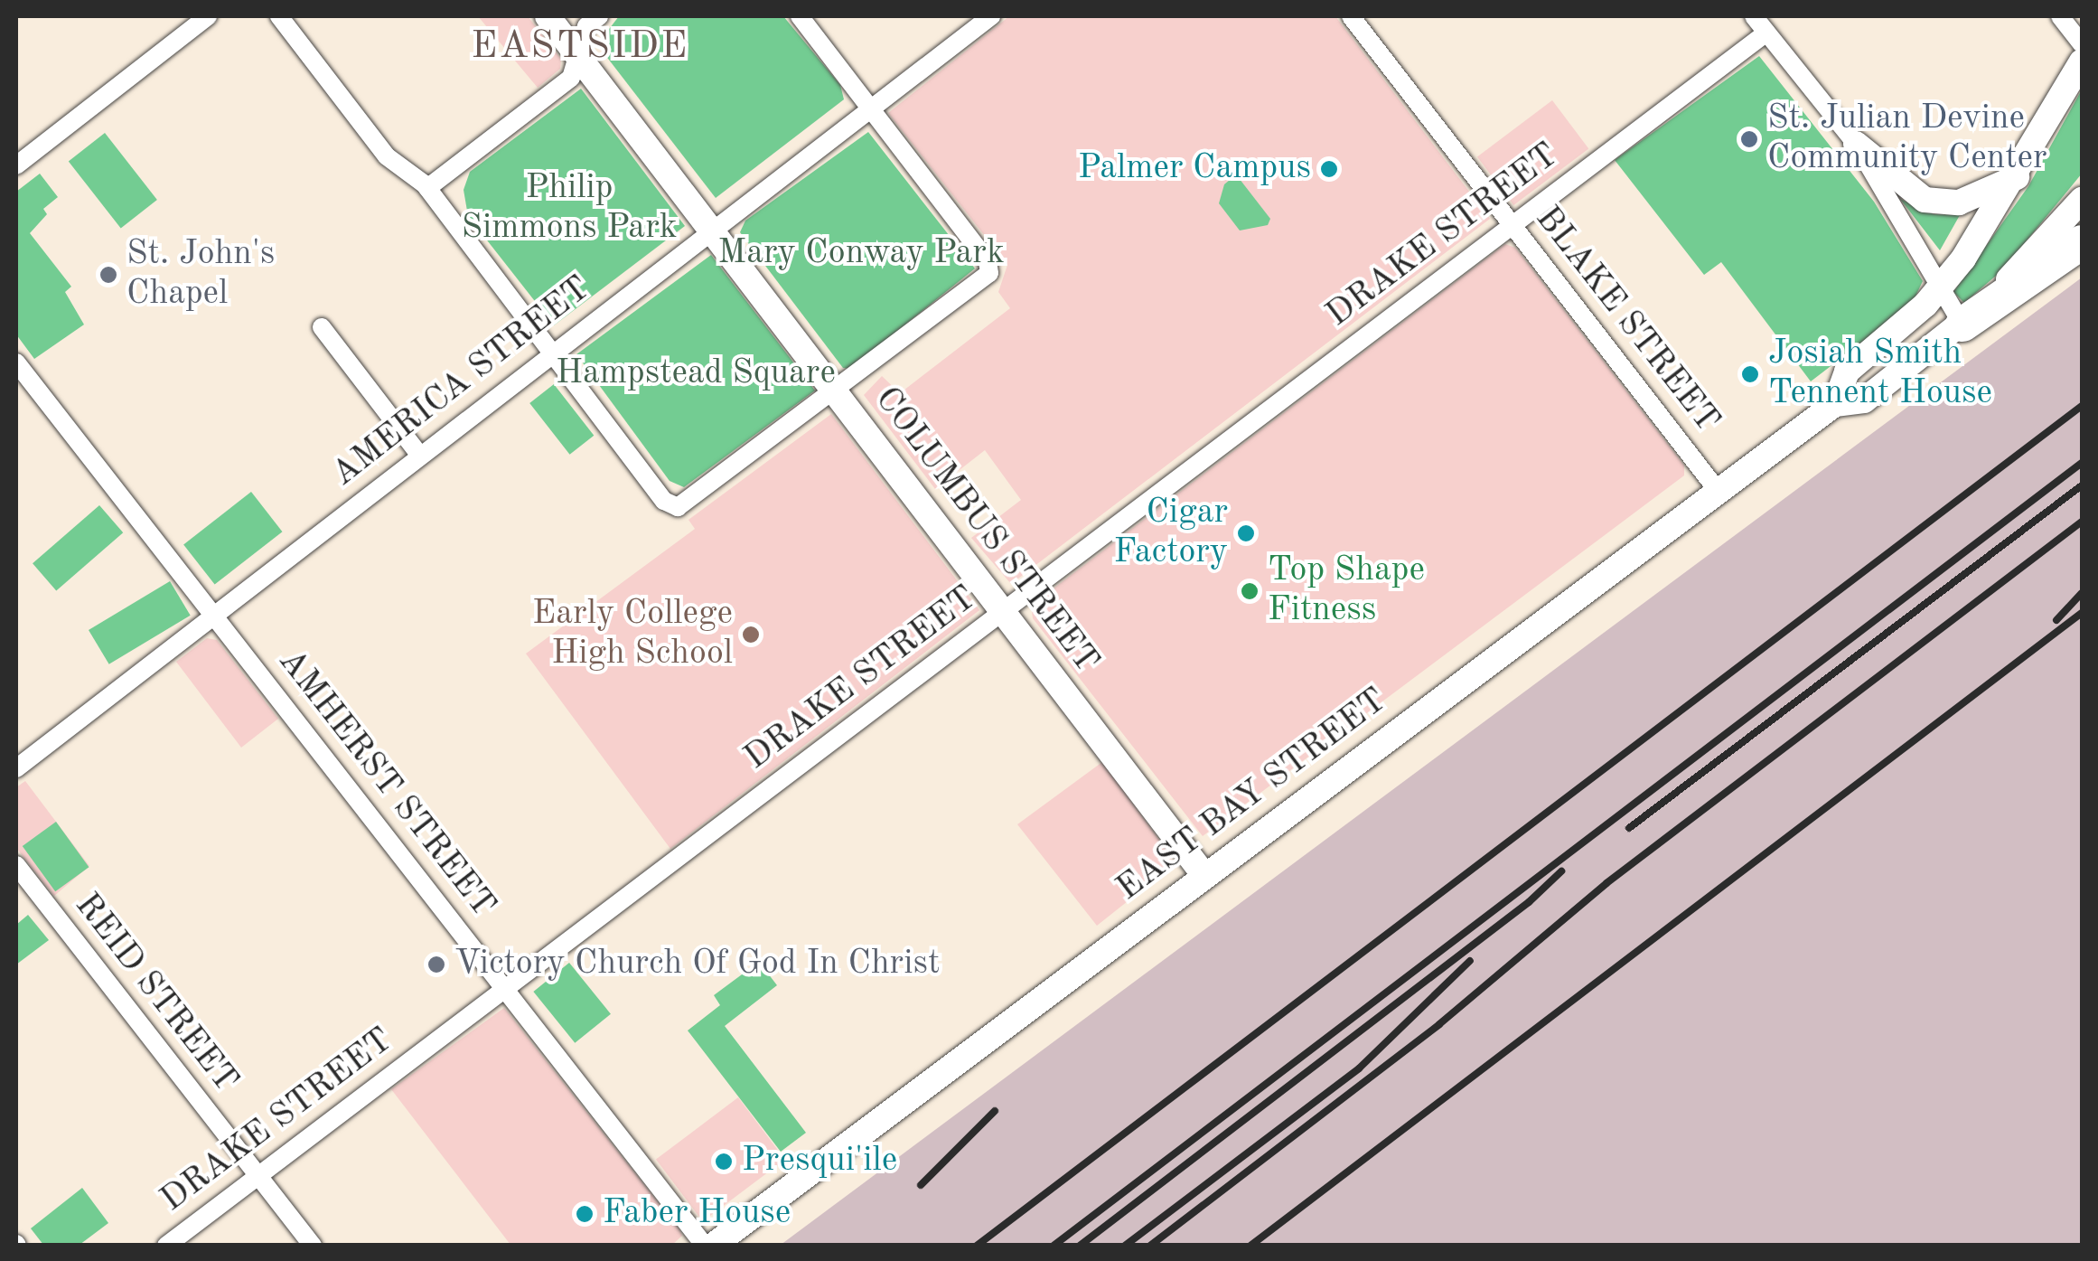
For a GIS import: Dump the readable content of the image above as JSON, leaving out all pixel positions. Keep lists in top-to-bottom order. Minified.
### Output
{"streets":{"main road":["COLUMBUS STREET","EAST BAY STREET"],"street":["DRAKE STREET","BLAKE STREET","AMERICA STREET","AMHERST STREET","REID STREET"]},"crossings":[["DRAKE STREET","BLAKE STREET"],["DRAKE STREET","COLUMBUS STREET"],["DRAKE STREET","AMHERST STREET"],["DRAKE STREET","REID STREET"],["BLAKE STREET","EAST BAY STREET"],["AMERICA STREET","COLUMBUS STREET"],["AMERICA STREET","AMHERST STREET"],["COLUMBUS STREET","EAST BAY STREET"]],"districts":["EASTSIDE"],"parks":["Philip Simmons Park","Mary Conway Park","Hampstead Square"],"places":["St. Julian Devine Community Center","Palmer Campus","St. John's Chapel","Josiah Smith Tennent House","Cigar Factory","Top Shape Fitness","Early College High School","Victory Church Of God In Christ","Presqui'ile","Faber House"]}
